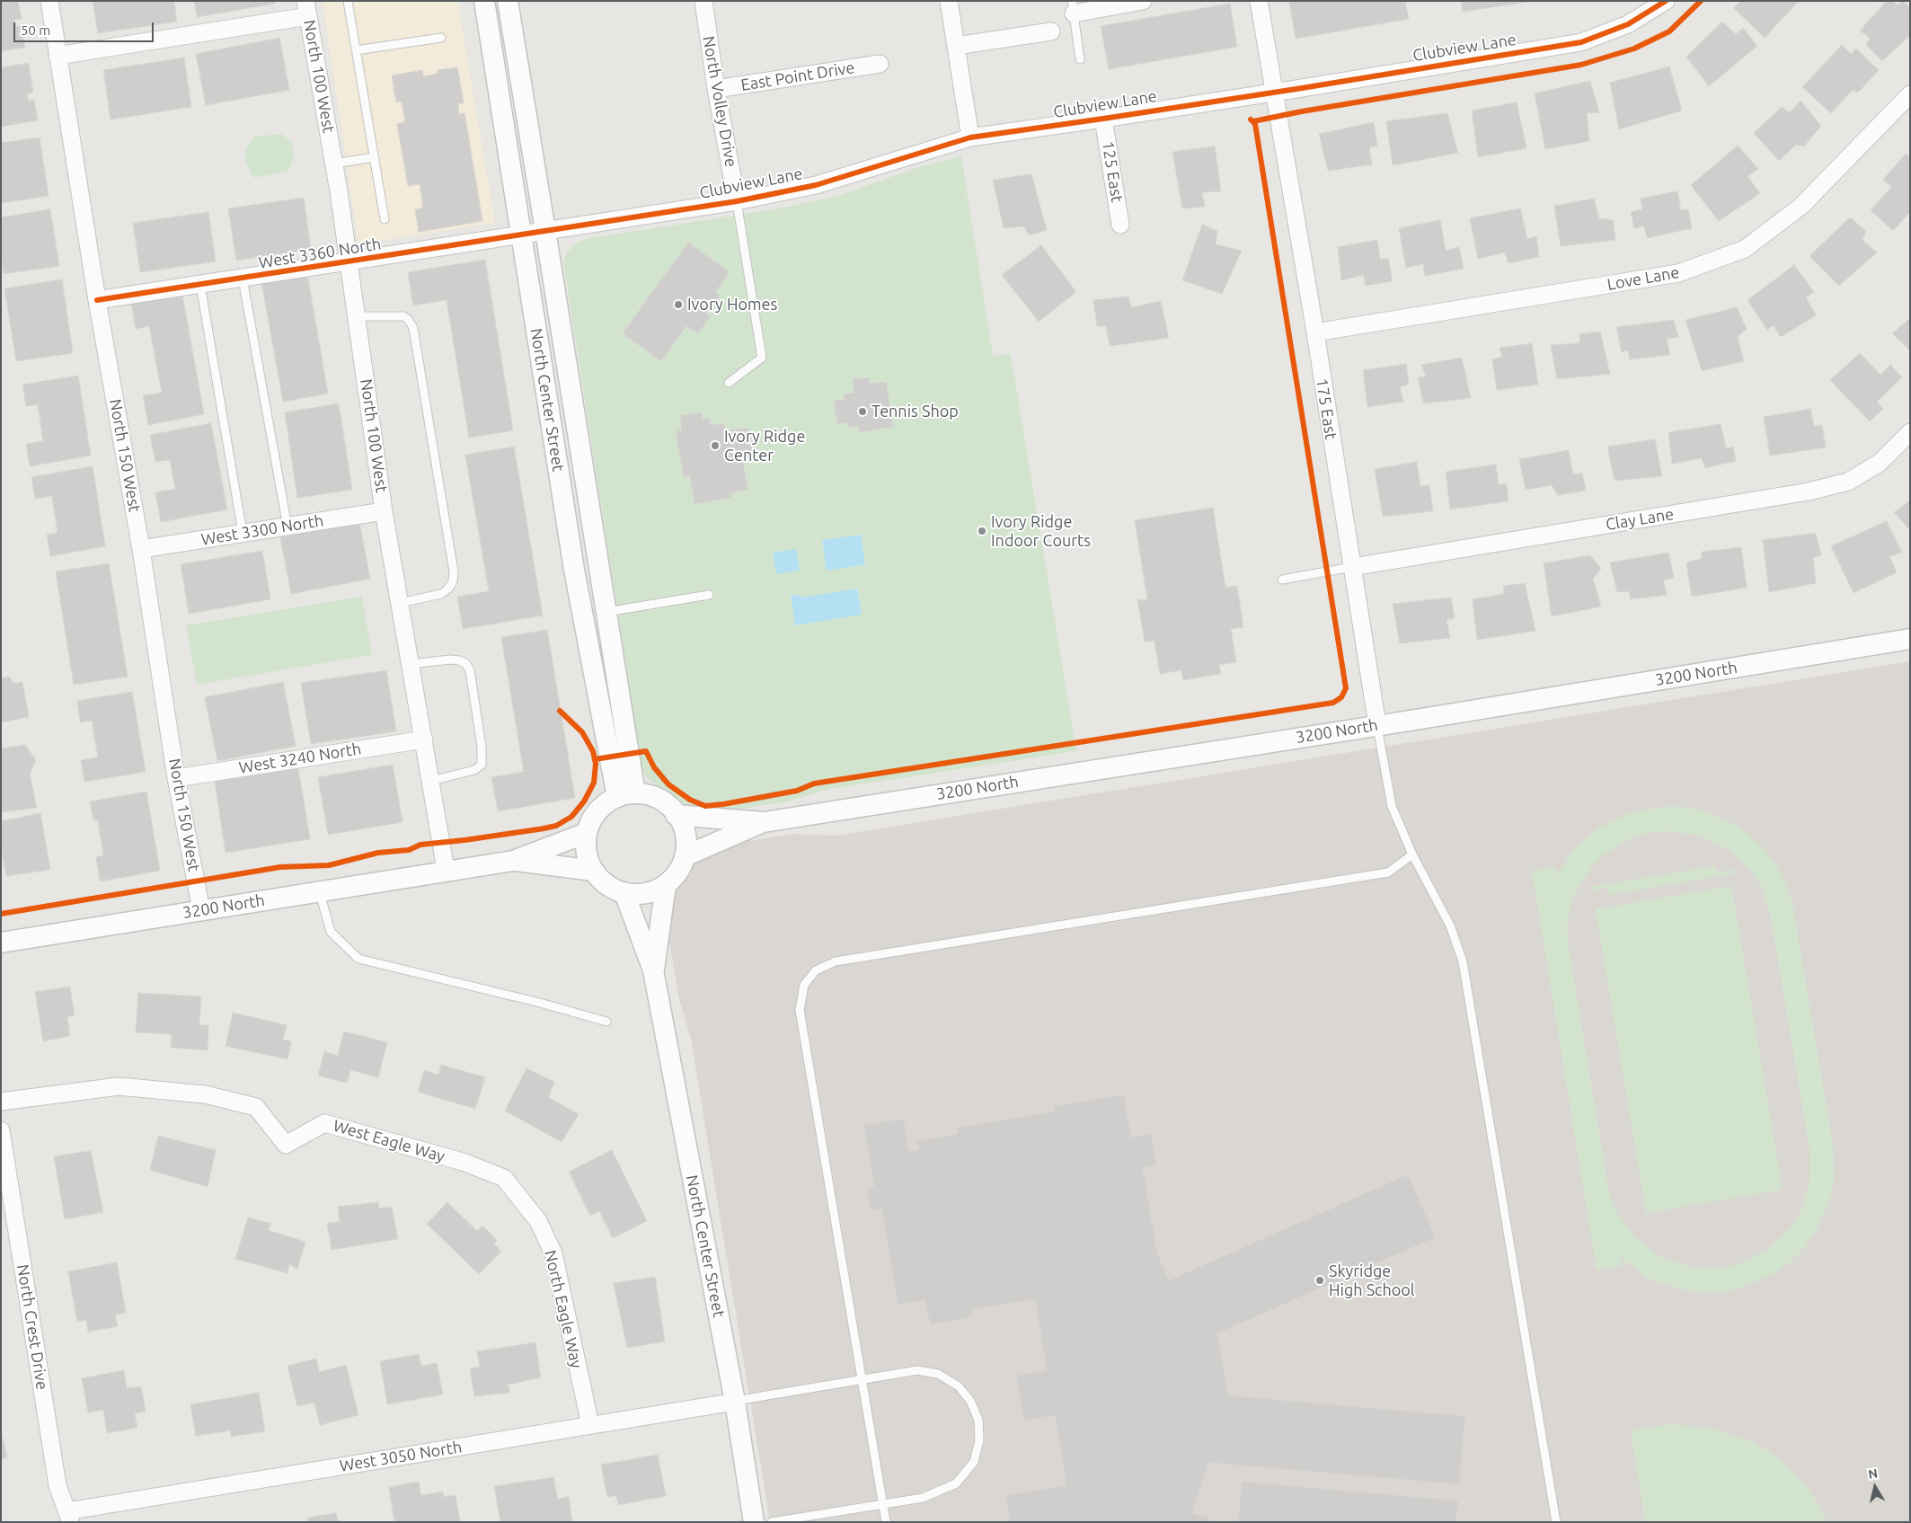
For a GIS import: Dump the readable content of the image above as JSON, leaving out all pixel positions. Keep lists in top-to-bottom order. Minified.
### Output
{"streets":{"street":["Clubview Lane","North 100 West","East Point Drive","North Volley Drive","125 East","West 3360 North","Love Lane","North Center Street","175 East","North 150 West","Clay Lane","West 3300 North","3200 North","West 3240 North","West Eagle Way","North Eagle Way","North Crest Drive","West 3050 North"]},"crossings":[["Clubview Lane","North Volley Drive"],["Clubview Lane","125 East"],["Clubview Lane","West 3360 North"],["Clubview Lane","North Center Street"],["Clubview Lane","175 East"],["North 100 West","West 3360 North"],["North 100 West","West 3300 North"],["North 100 West","3200 North"],["North 100 West","West 3240 North"],["East Point Drive","North Volley Drive"],["West 3360 North","North Center Street"],["West 3360 North","North 150 West"],["Love Lane","175 East"],["North Center Street","West 3050 North"],["175 East","Clay Lane"],["175 East","3200 North"],["North 150 West","West 3300 North"],["North 150 West","3200 North"],["North 150 West","West 3240 North"],["West Eagle Way","North Eagle Way"],["North Eagle Way","West 3050 North"],["North Crest Drive","West 3050 North"]],"places":["Ivory Homes","Tennis Shop","Ivory Ridge Center","Ivory Ridge Indoor Courts","Skyridge High School"],"scale_bar":"50 m","north":"top"}
